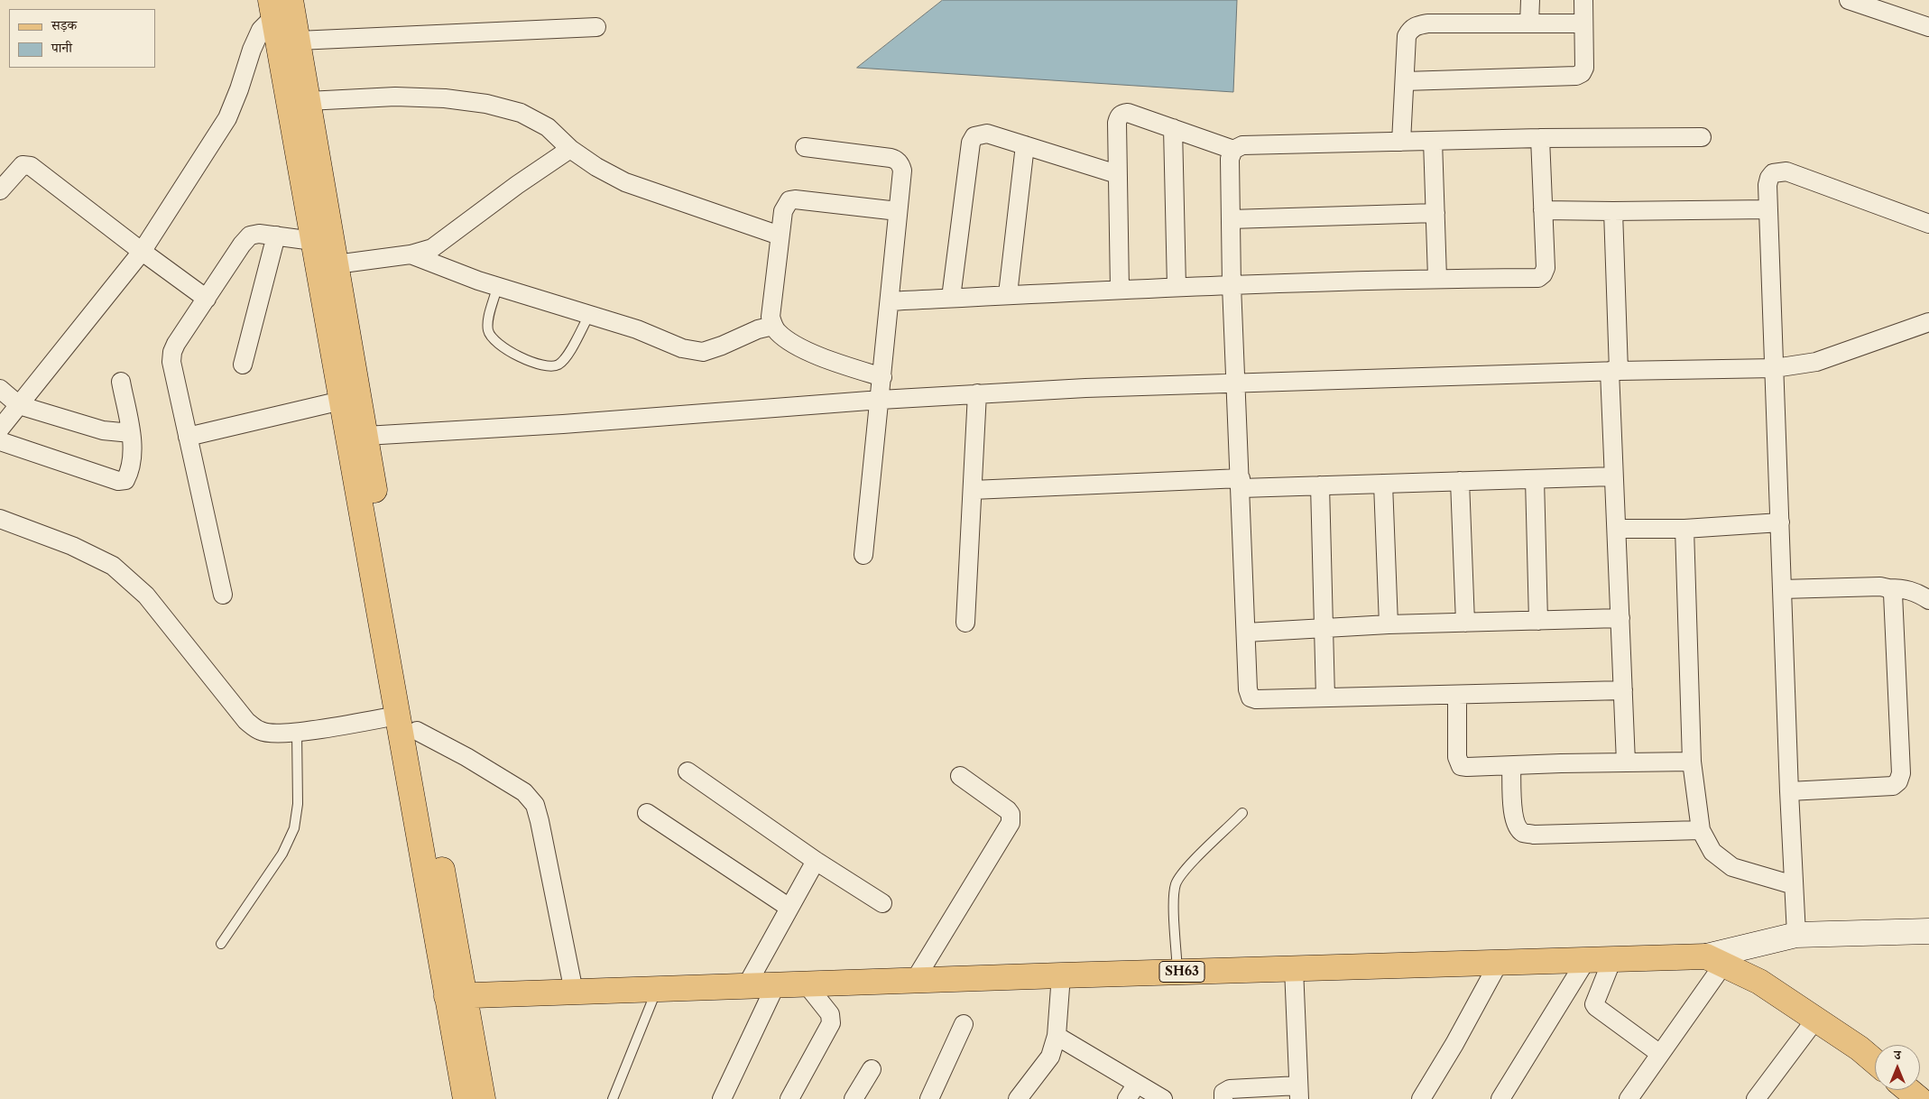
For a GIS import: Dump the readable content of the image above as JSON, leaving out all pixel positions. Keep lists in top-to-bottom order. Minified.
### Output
{"streets":{"main road":["SH63"]},"legend":["सड़क","पानी"],"north":"top"}
